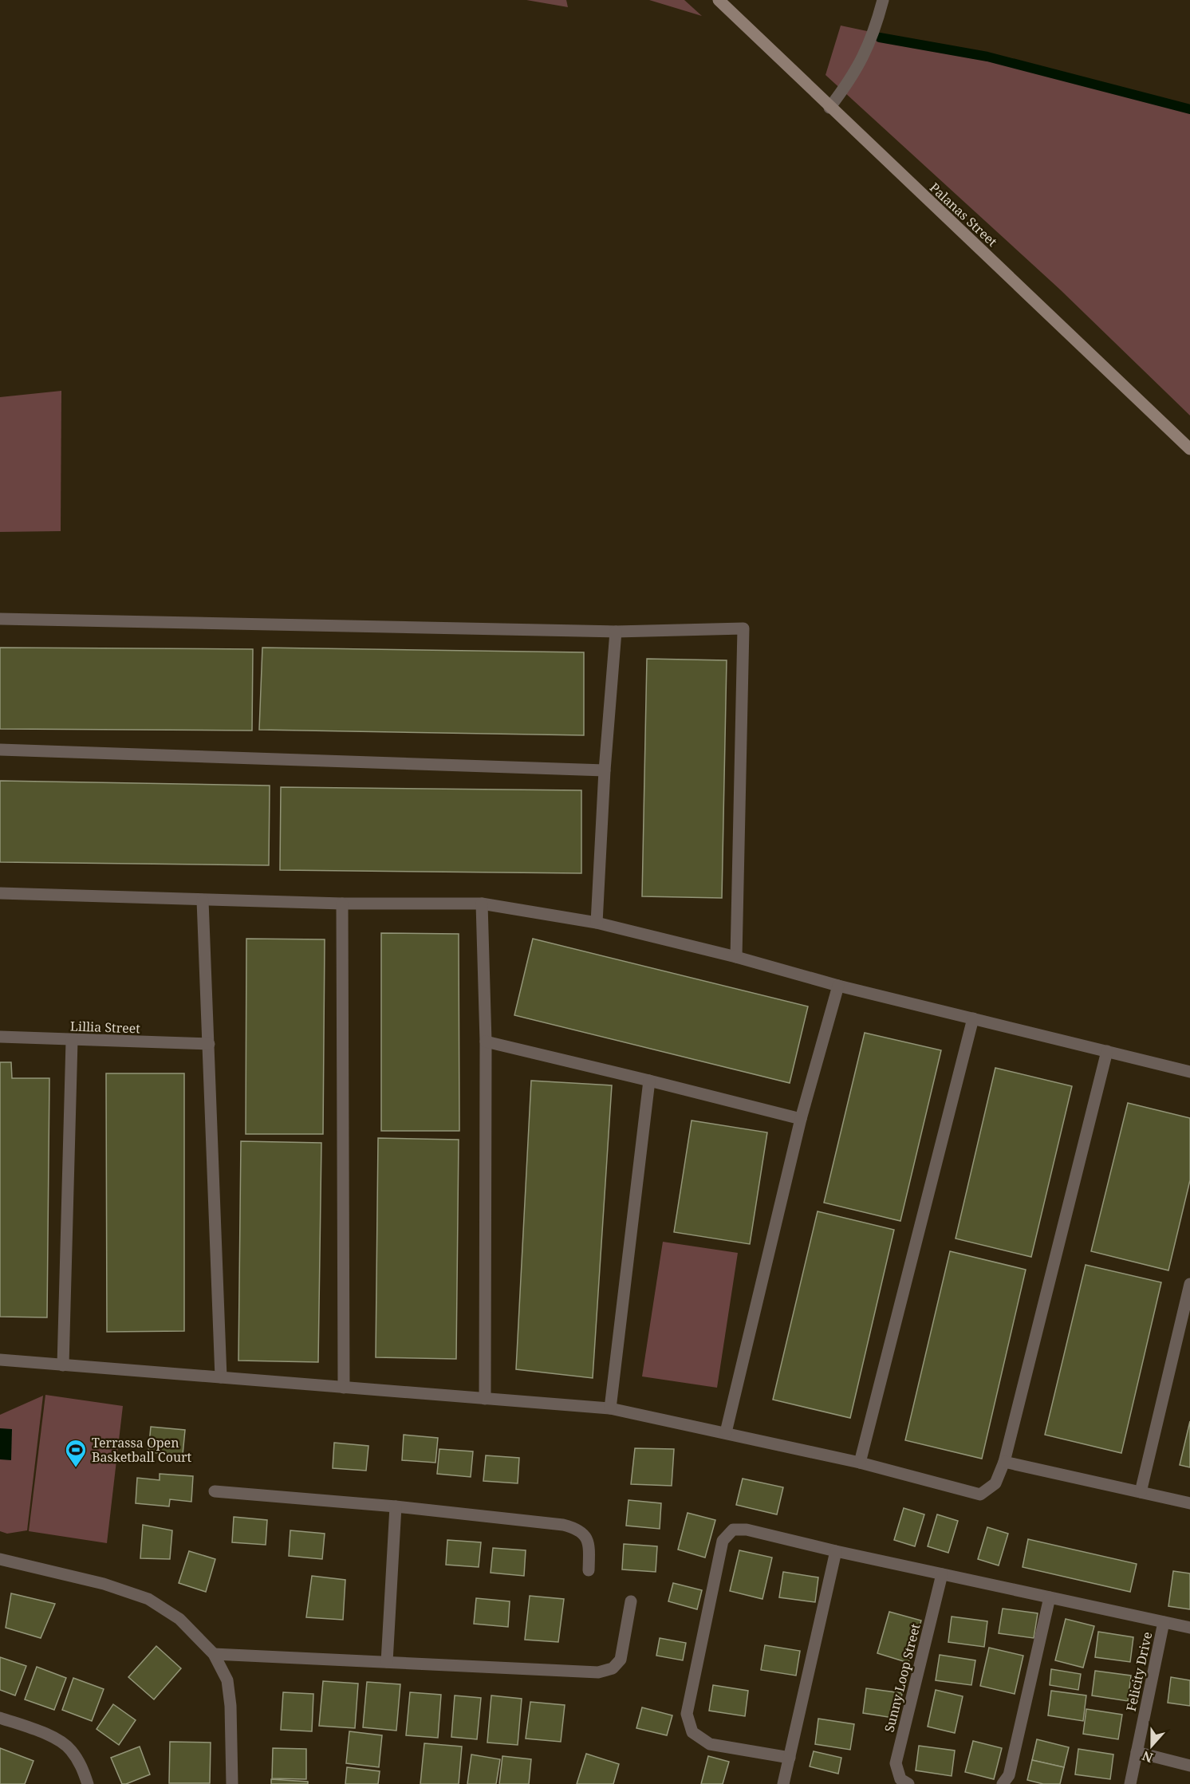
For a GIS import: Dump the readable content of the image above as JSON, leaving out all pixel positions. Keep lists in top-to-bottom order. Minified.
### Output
{"streets":{"main road":["Palanas Street"],"street":["Lillia Street","Felicity Drive","Sunny Loop Street"]},"places":{"sports":["Terrassa Open Basketball Court"]},"north":"bottom"}
